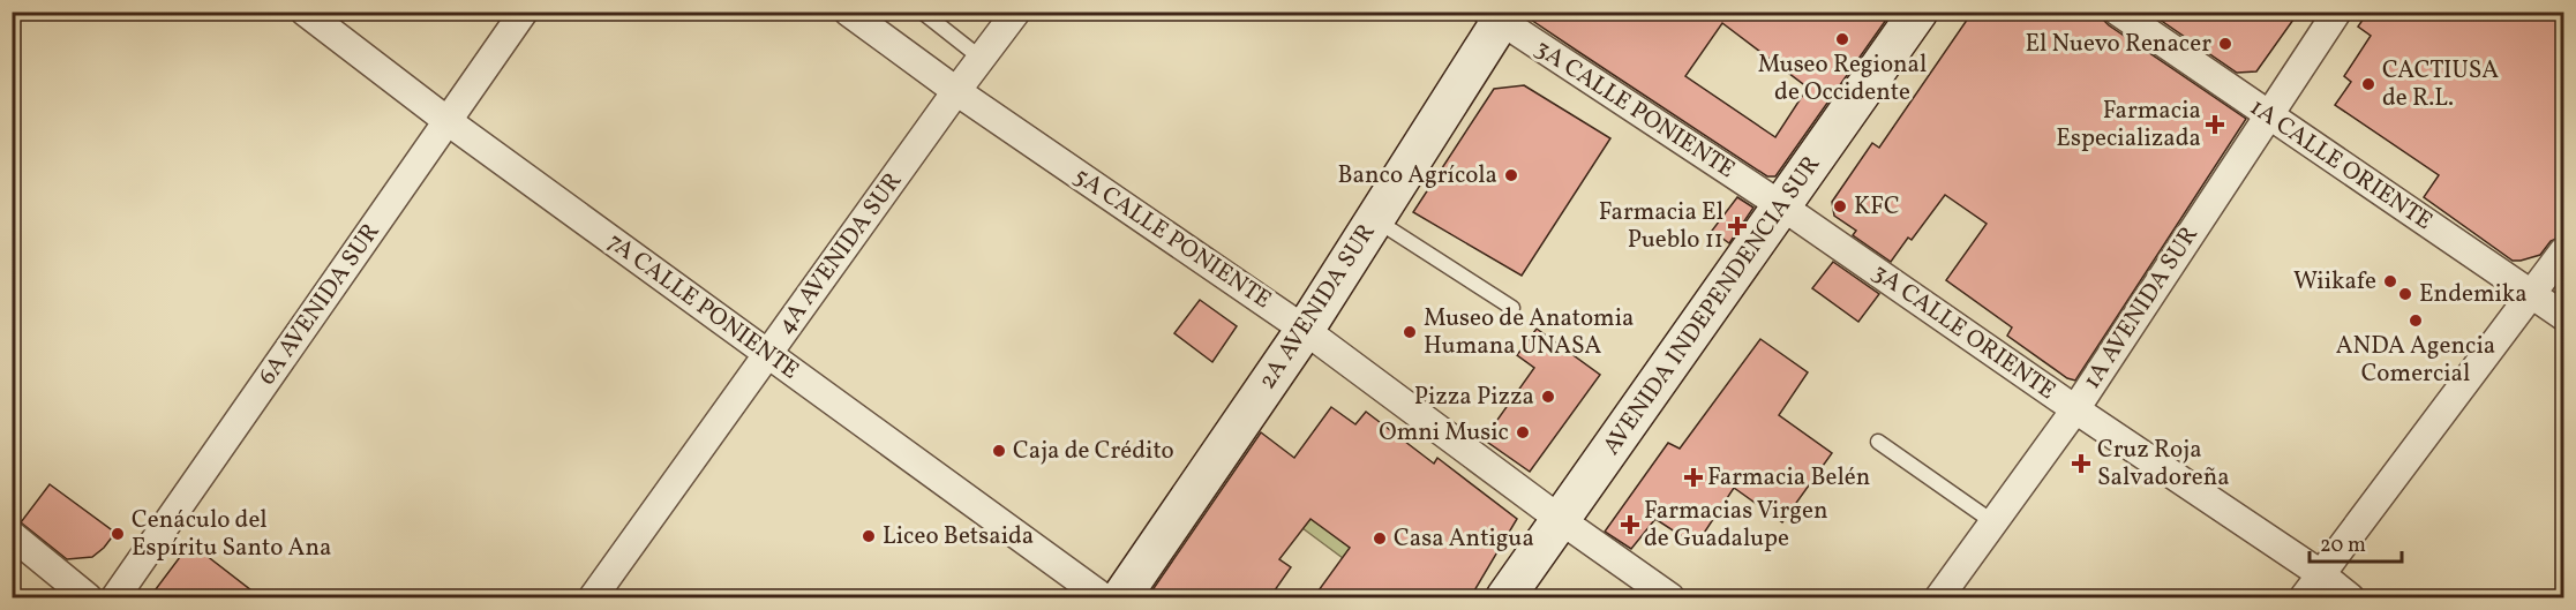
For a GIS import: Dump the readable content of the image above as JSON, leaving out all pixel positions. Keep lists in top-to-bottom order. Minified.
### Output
{"streets":{"main road":["AVENIDA INDEPENDENCIA SUR","2A AVENIDA SUR"],"street":["3A CALLE PONIENTE","1A CALLE ORIENTE","5A CALLE PONIENTE","4A AVENIDA SUR","6A AVENIDA SUR","7A CALLE PONIENTE","1A AVENIDA SUR","3A CALLE ORIENTE"]},"crossings":[["3A CALLE PONIENTE","AVENIDA INDEPENDENCIA SUR"],["3A CALLE PONIENTE","2A AVENIDA SUR"],["3A CALLE PONIENTE","3A CALLE ORIENTE"],["1A CALLE ORIENTE","1A AVENIDA SUR"],["5A CALLE PONIENTE","4A AVENIDA SUR"],["5A CALLE PONIENTE","AVENIDA INDEPENDENCIA SUR"],["5A CALLE PONIENTE","2A AVENIDA SUR"],["4A AVENIDA SUR","7A CALLE PONIENTE"],["6A AVENIDA SUR","7A CALLE PONIENTE"],["AVENIDA INDEPENDENCIA SUR","3A CALLE ORIENTE"],["1A AVENIDA SUR","3A CALLE ORIENTE"]],"places":{"other":["Museo Regional de Occidente","El Nuevo Renacer","CACTIUSA de R.L.","Banco Agrícola","KFC","Wiikafe","Endemika","ANDA Agencia Comercial","Museo de Anatomia Humana UNASA","Pizza Pizza","Omni Music","Caja de Crédito","Cenáculo del Espíritu Santo Ana","Liceo Betsaida","Casa Antigua"],"health":["Farmacia Especializada","Farmacia El Pueblo 11","Cruz Roja Salvadoreña","Farmacia Belén","Farmacias Virgen de Guadalupe"]},"scale_bar":"20 m"}
